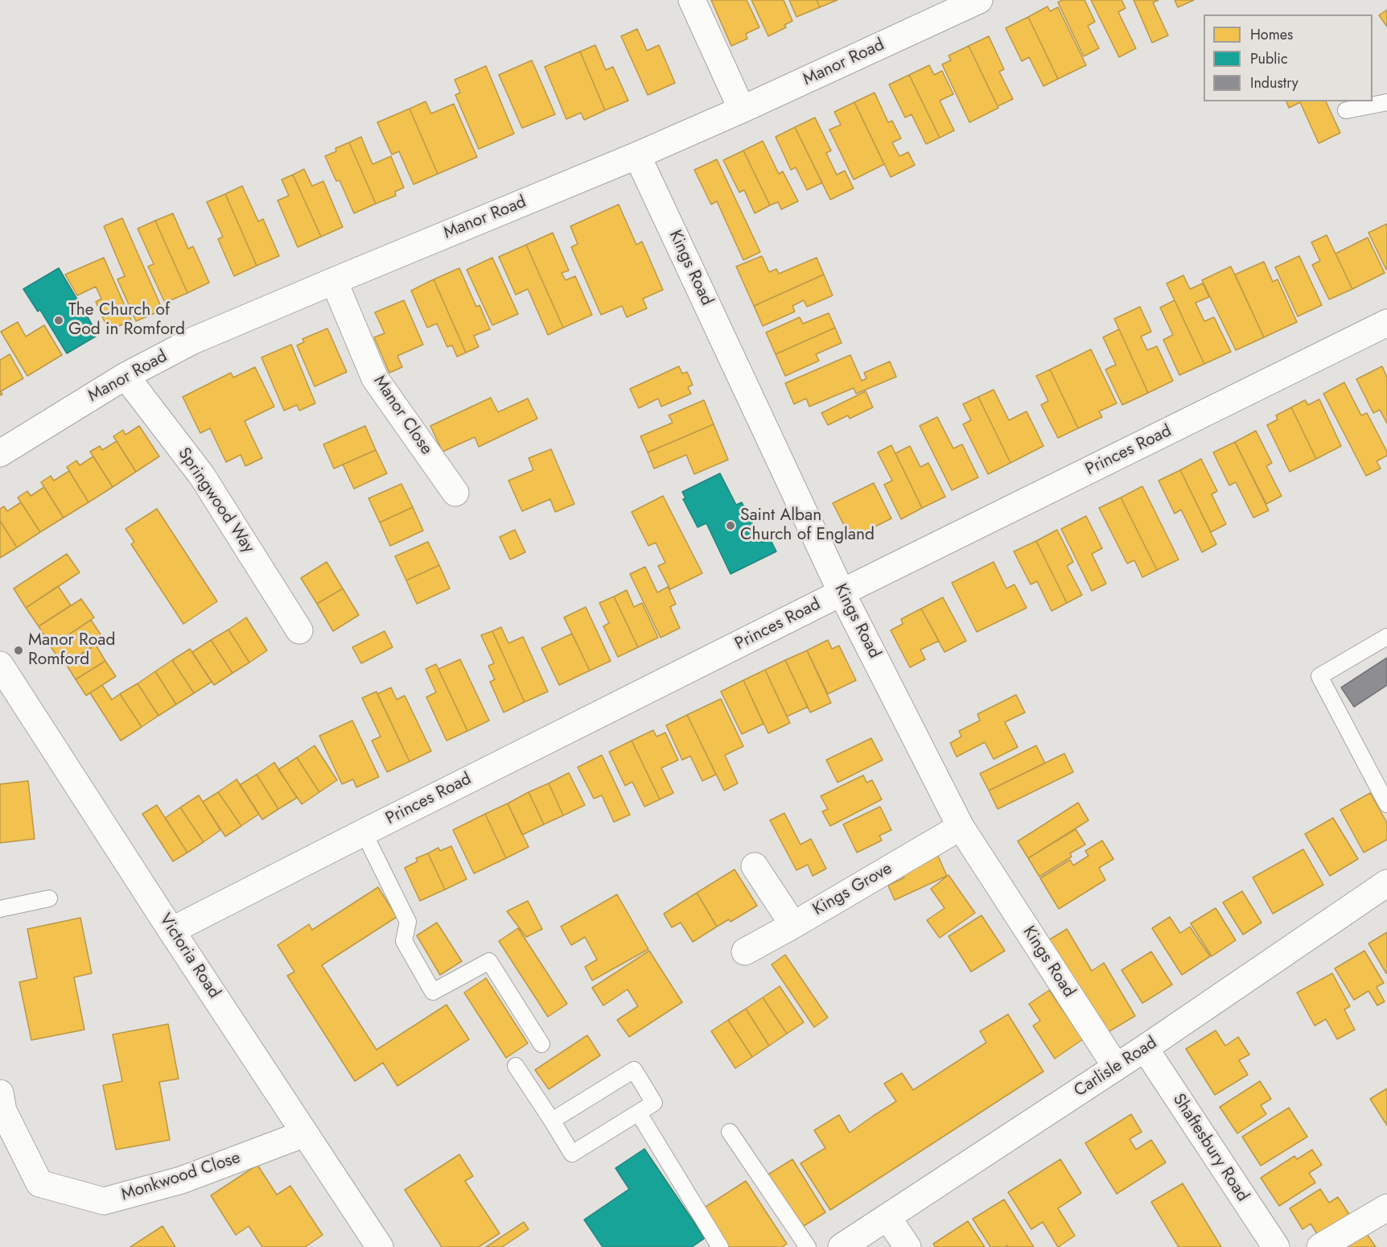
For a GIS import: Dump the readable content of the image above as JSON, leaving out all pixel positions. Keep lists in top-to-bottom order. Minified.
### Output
{"streets":{"street":["Manor Road","Kings Road","Manor Close","Princes Road","Springwood Way","Kings Grove","Victoria Road","Carlisle Road","Shaftesbury Road","Monkwood Close"]},"crossings":[["Manor Road","Kings Road"],["Manor Road","Manor Close"],["Manor Road","Springwood Way"],["Kings Road","Princes Road"],["Kings Road","Kings Grove"],["Kings Road","Carlisle Road"],["Princes Road","Victoria Road"],["Victoria Road","Monkwood Close"],["Carlisle Road","Shaftesbury Road"]],"places":["The Church of God in Romford","Saint Alban Church of England","Manor Road Romford"],"legend":["Homes","Public","Industry"]}
